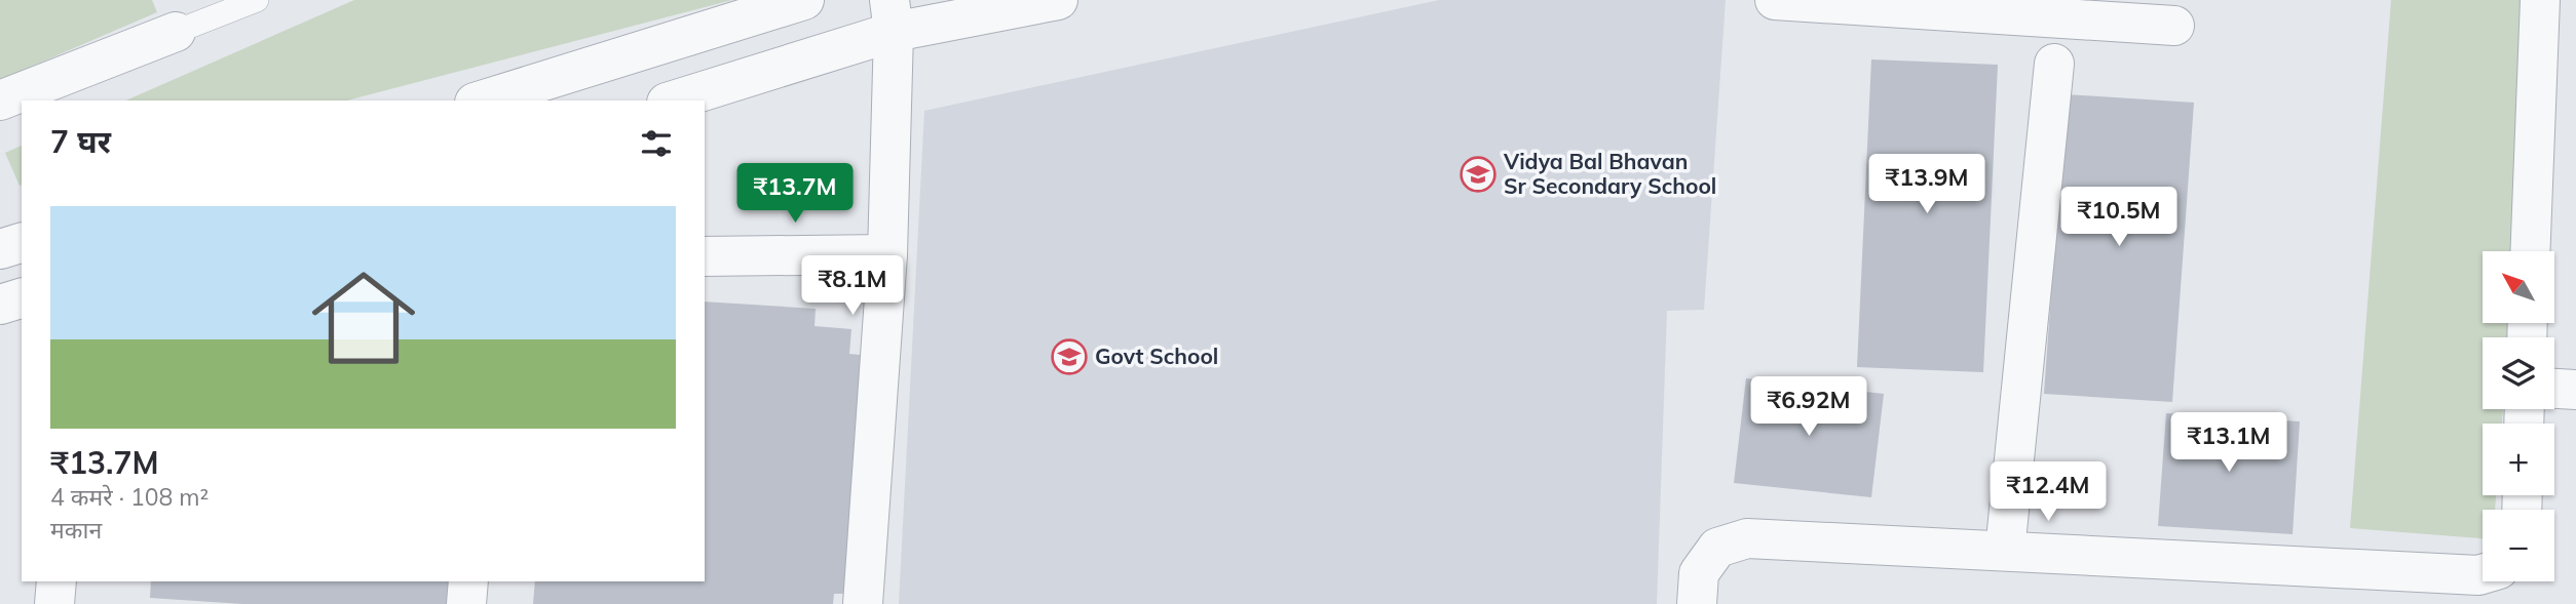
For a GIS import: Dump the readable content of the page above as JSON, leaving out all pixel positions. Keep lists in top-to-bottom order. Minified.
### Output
{"places":{"school or university":["Vidya Bal Bhavan Sr Secondary School","Govt School"]},"north":"top left","page":{"heading":"7 घर","price":["₹13.9M","₹13.7M","₹10.5M","₹8.1M","₹6.92M","₹13.1M","₹12.4M"],"list":[{"name":"₹13.7M","note":"4 कमरे · 108 m² · मकान"}],"map_buttons":["+","−"]}}
